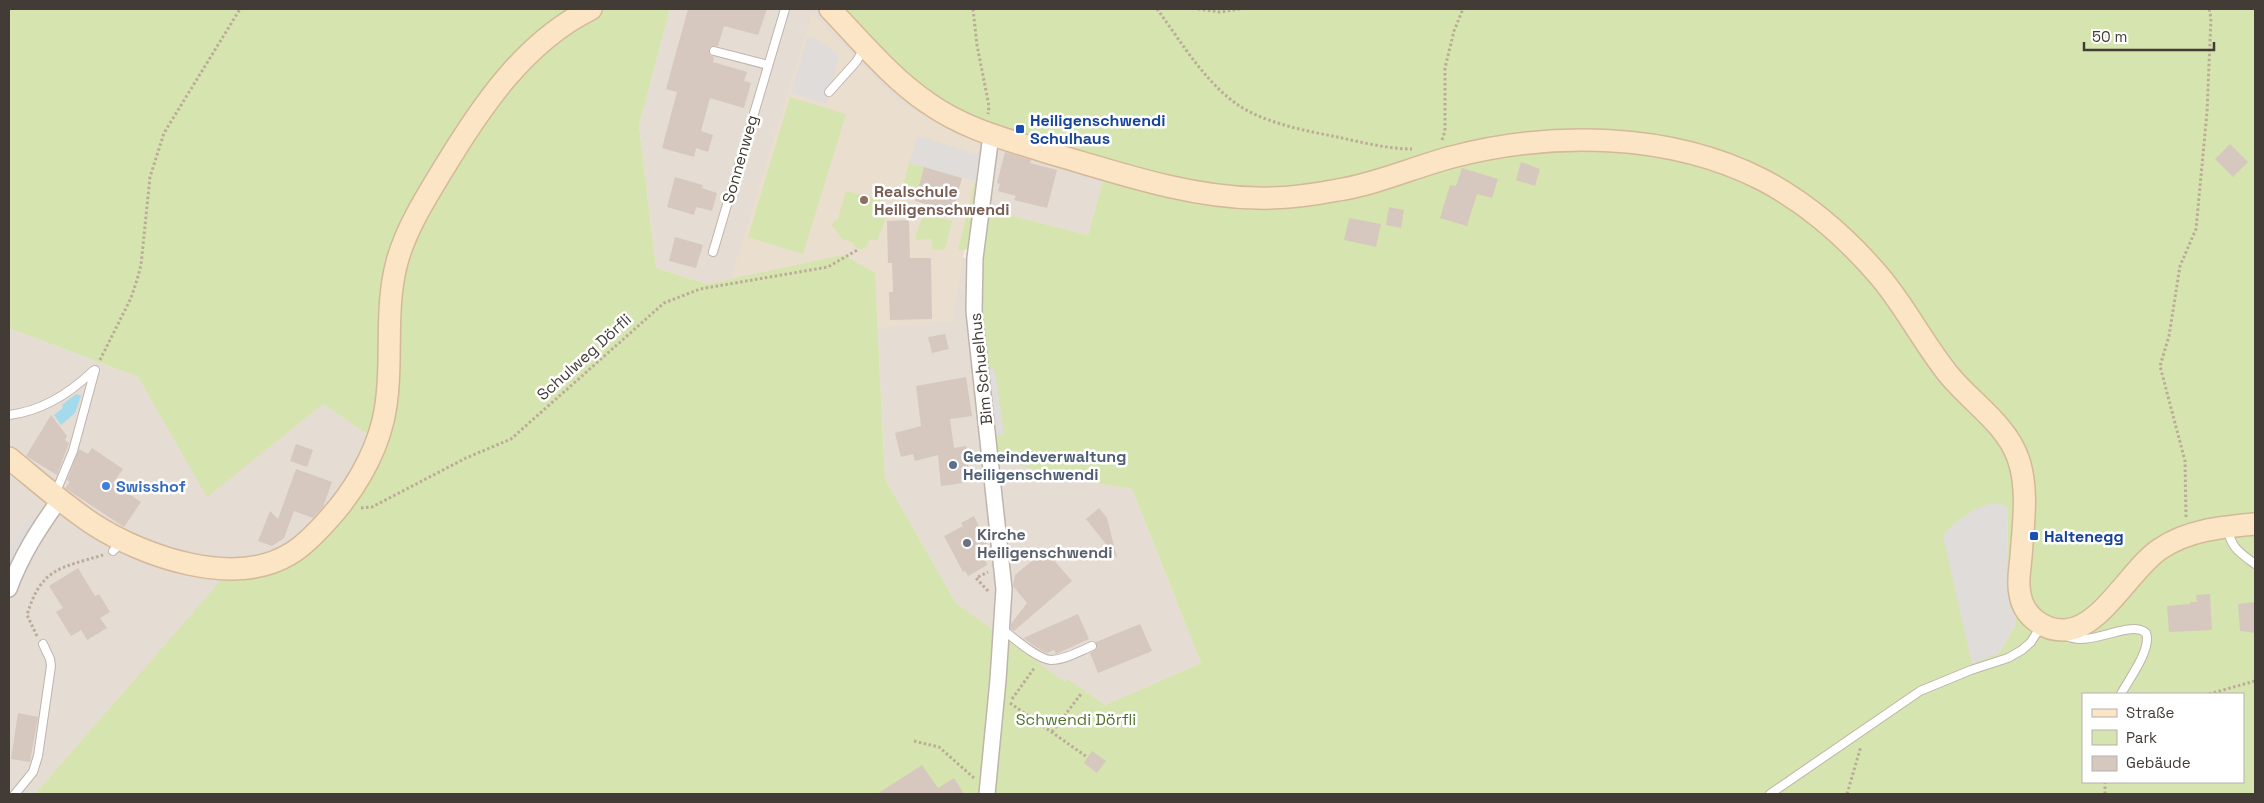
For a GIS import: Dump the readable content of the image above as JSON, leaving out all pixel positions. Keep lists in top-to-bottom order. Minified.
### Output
{"streets":{"street":["Bim Schuelhus"],"lane":["Sonnenweg"],"path":["Schulweg Dörfli"]},"parks":["Schwendi Dörfli"],"places":{"transit":["Heiligenschwendi Schulhaus","Haltenegg"],"other":["Realschule Heiligenschwendi","Gemeindeverwaltung Heiligenschwendi","Swisshof","Kirche Heiligenschwendi"]},"legend":["Straße","Park","Gebäude"],"scale_bar":"50 m"}
